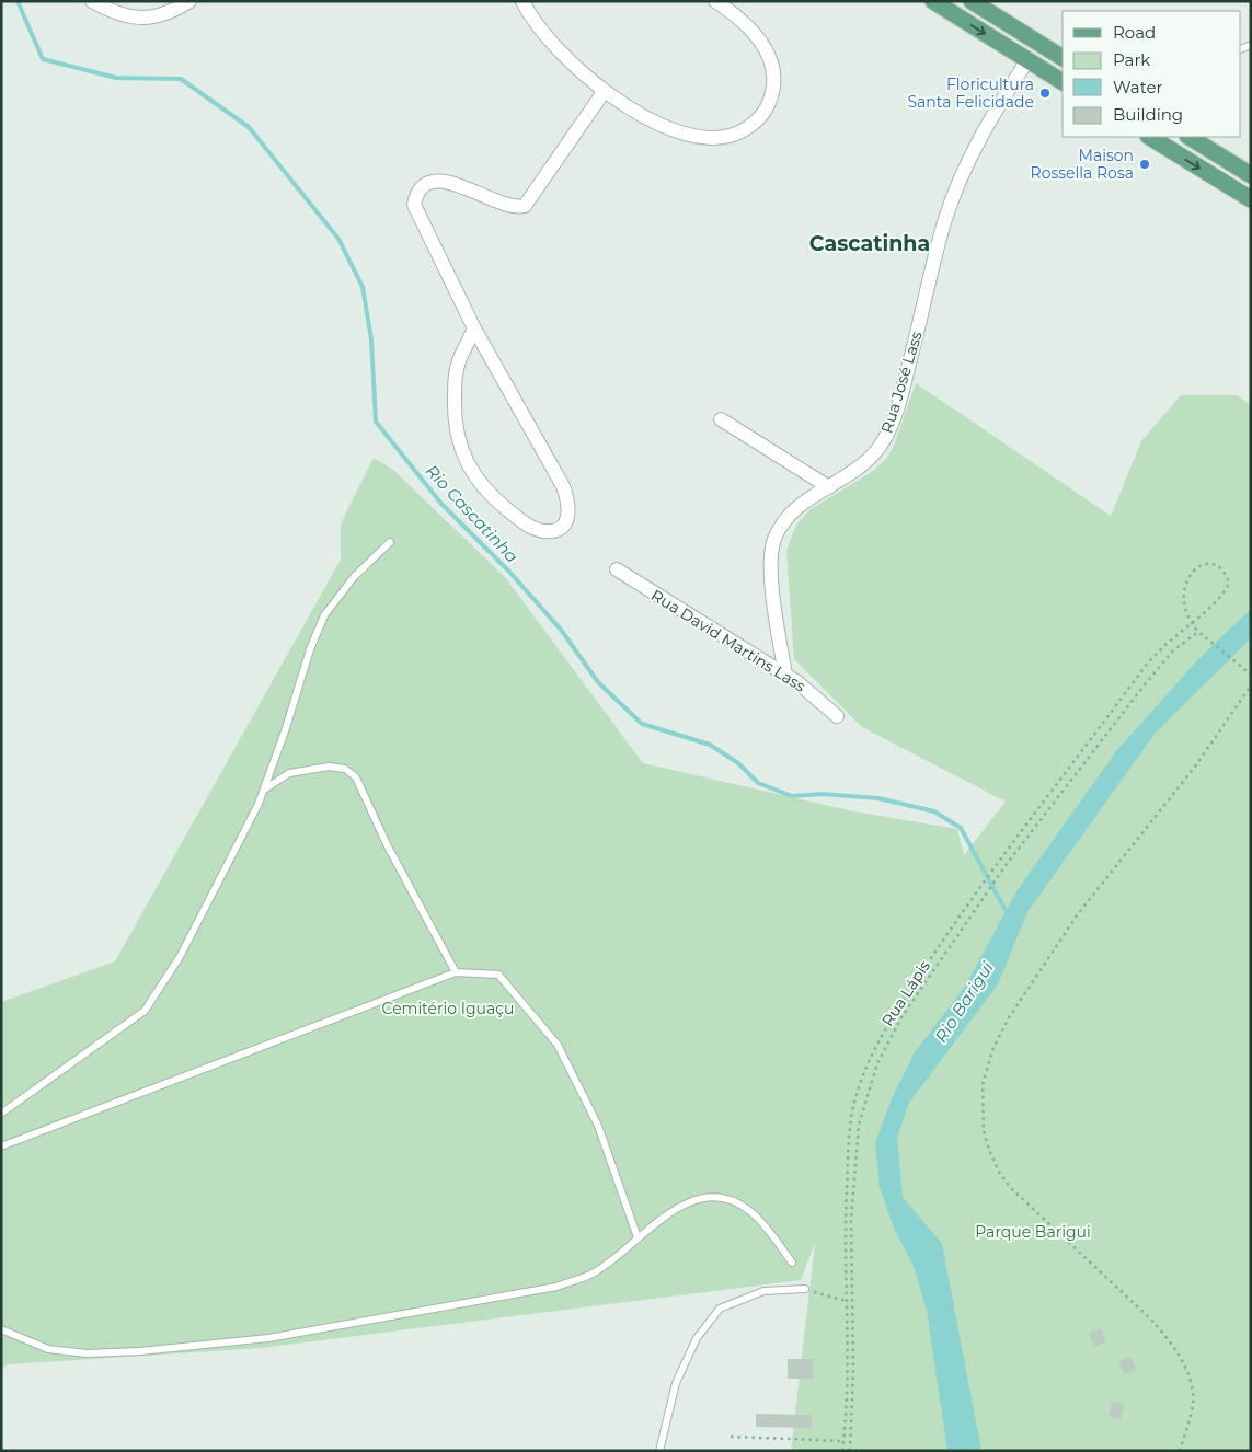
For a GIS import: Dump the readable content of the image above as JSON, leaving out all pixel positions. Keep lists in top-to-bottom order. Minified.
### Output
{"streets":{"street":["Rua José Lass","Rua David Martins Lass"],"path":["Rua Lápis"]},"crossings":[["Rua José Lass","Rua David Martins Lass"]],"districts":["Cascatinha"],"water":["Rio Cascatinha","Rio Barigui"],"parks":["Cemitério Iguaçu","Parque Barigui"],"places":["Floricultura Santa Felicidade","Maison Rossella Rosa"],"legend":["Road","Park","Water","Building"]}
